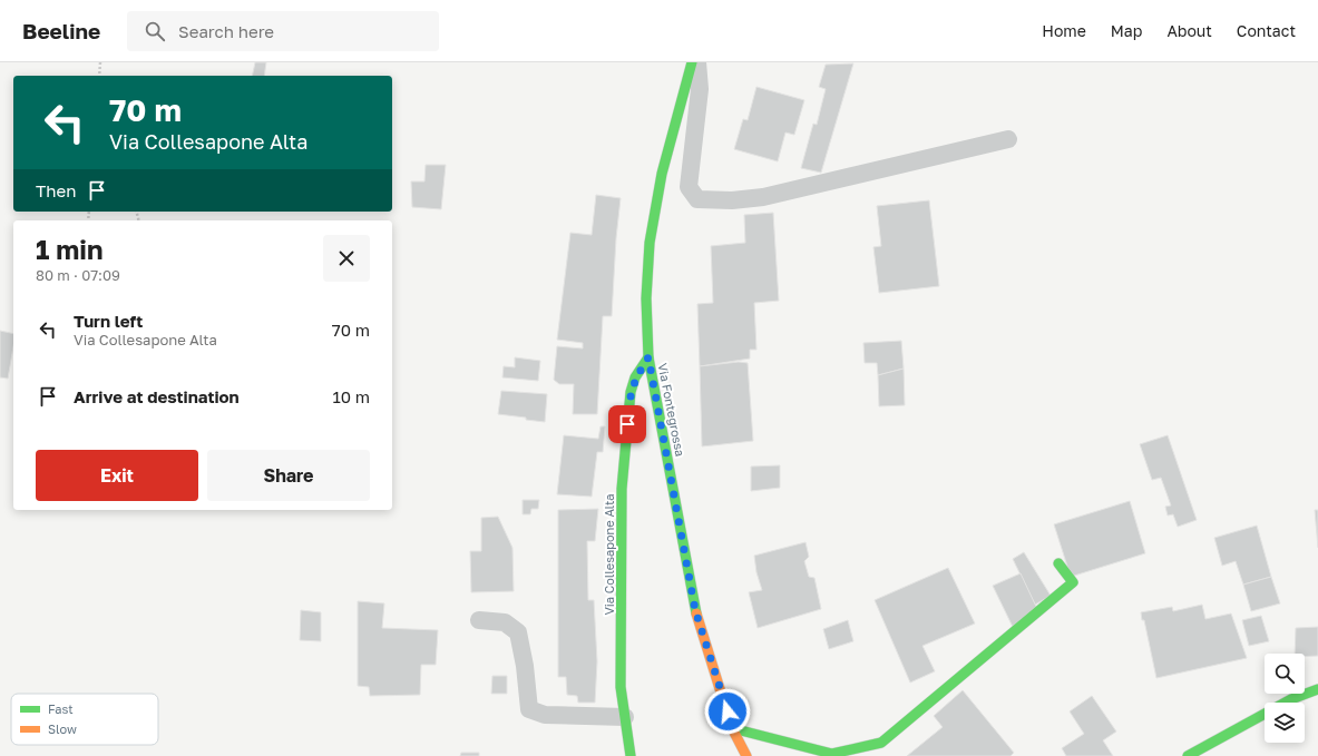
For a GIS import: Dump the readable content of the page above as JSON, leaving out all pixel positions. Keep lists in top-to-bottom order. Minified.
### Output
{"streets":{"street":["Via Fontegrossa","Via Collesapone Alta"]},"crossings":[["Via Fontegrossa","Via Collesapone Alta"]],"legend":["Fast","Slow"],"page":{"header":"Beeline","search":"Search here","nav":["Home","Map","About","Contact"],"turn":["70 m","Via Collesapone Alta"],"then":"Then","heading":["1 min","80 m · 07:09"],"list":[{"name":"Turn left","note":"Via Collesapone Alta","value":"70 m"},{"name":"Arrive at destination","value":"10 m"}],"buttons":["Exit","Share"]}}
